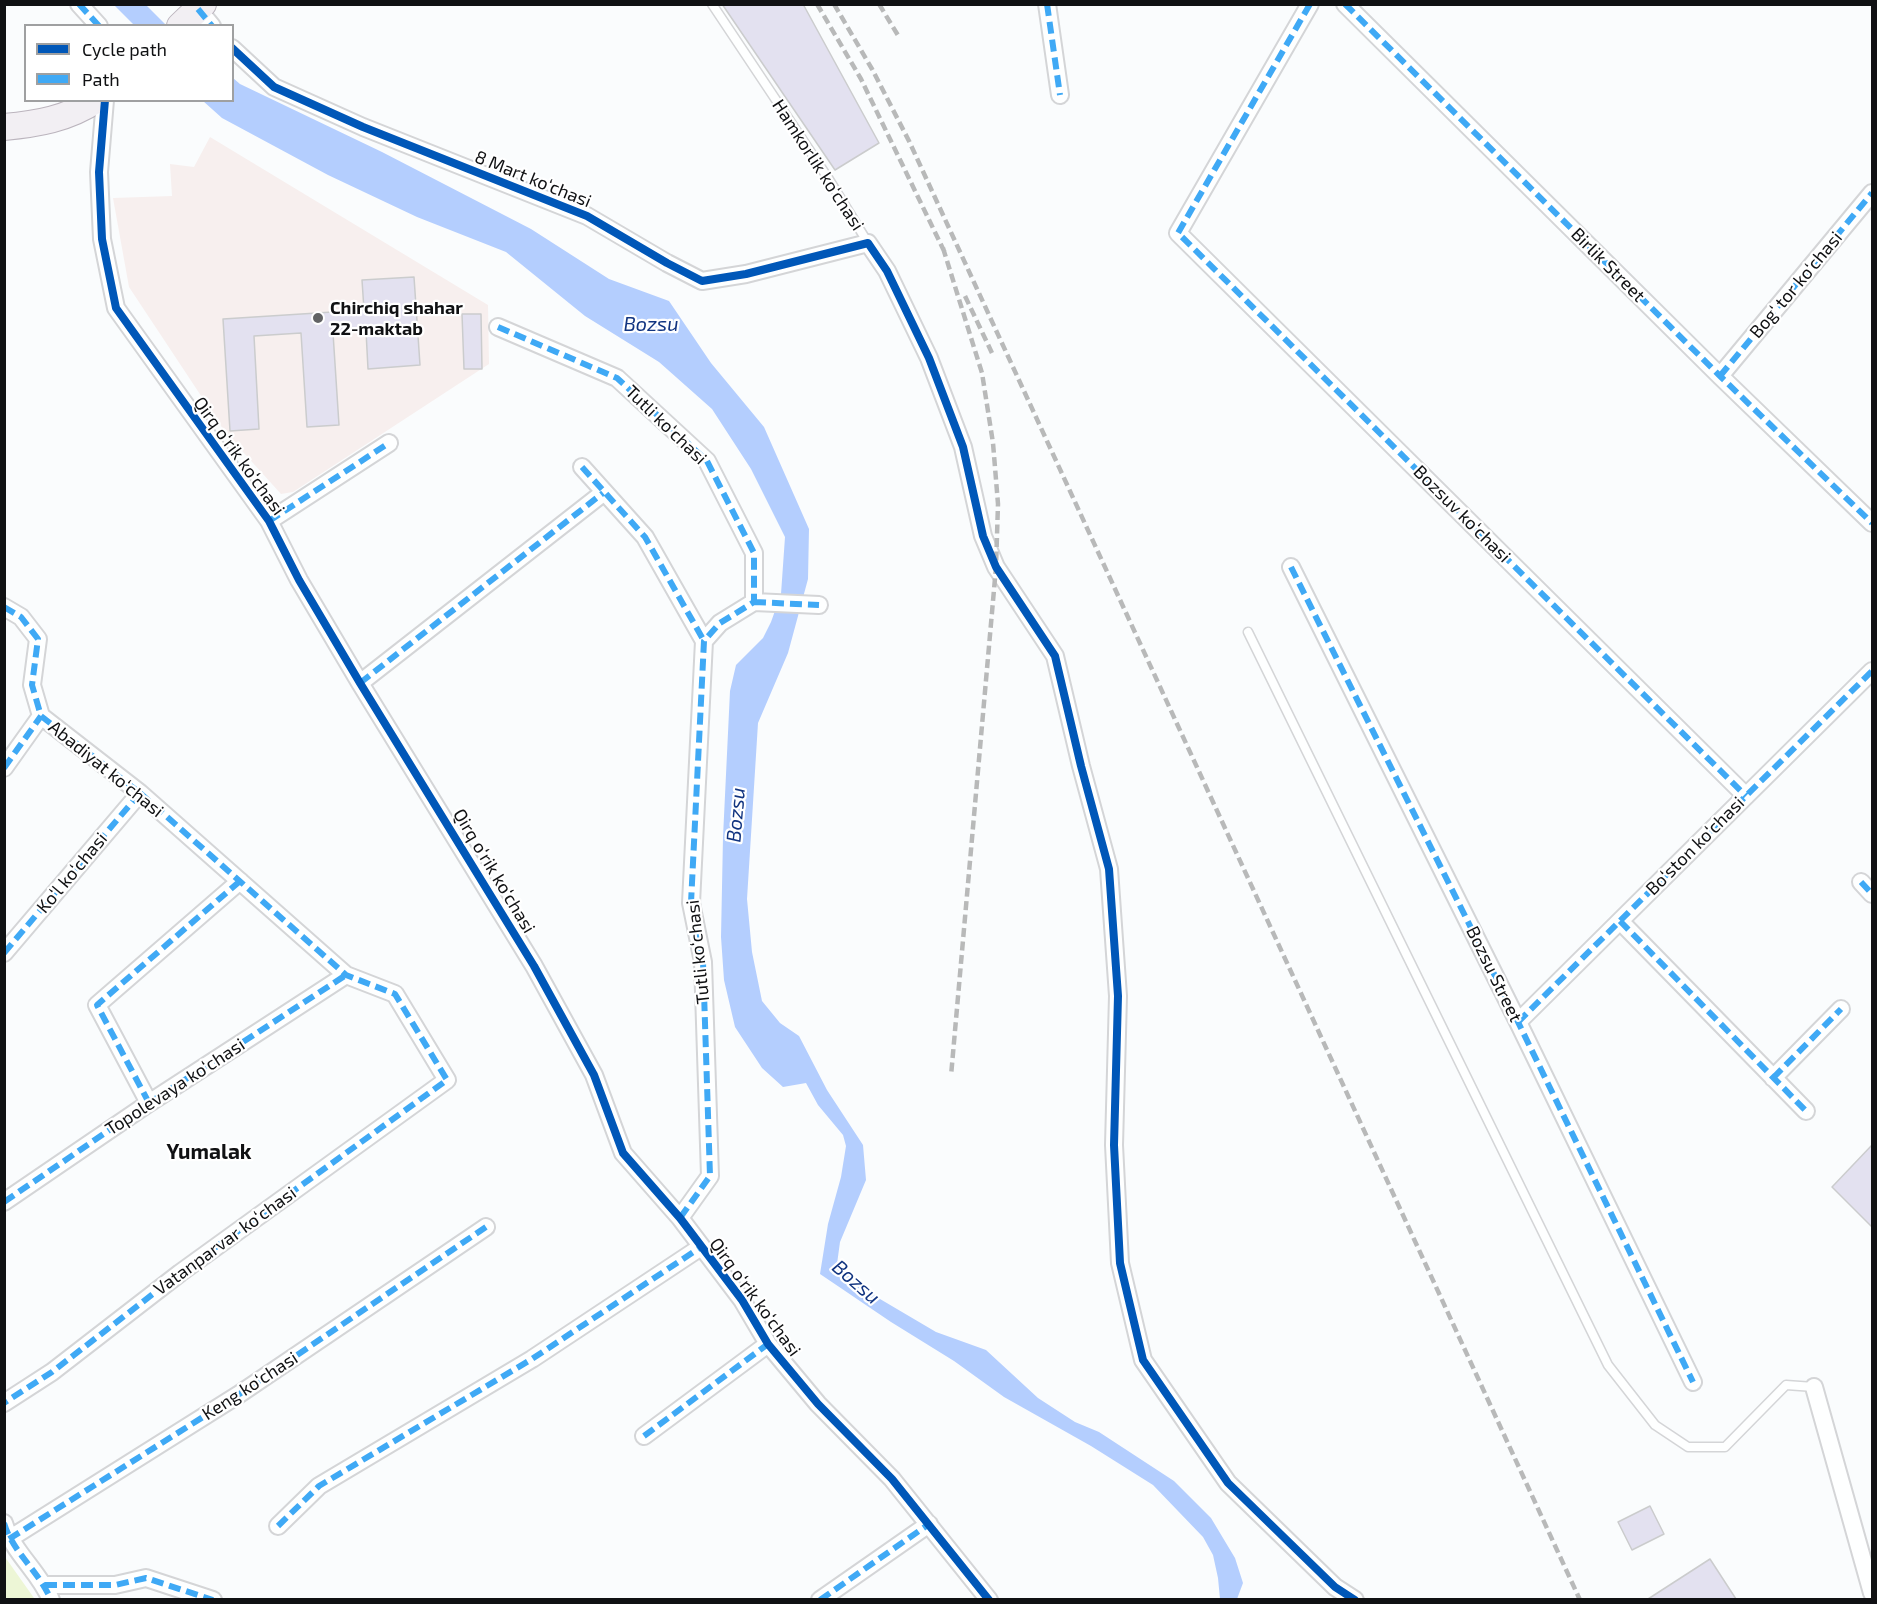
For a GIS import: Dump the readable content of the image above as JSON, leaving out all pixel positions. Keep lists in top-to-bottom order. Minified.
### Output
{"streets":{"street":["Hamkorlik ko‘chasi","8 Mart ko‘chasi","Birlik Street","Bog‘ tor ko‘chasi","Tutli ko‘chasi","Qirq o‘rik ko‘chasi","Bozsuv ko‘chasi","Abadiyat ko‘chasi","Bo‘ston ko‘chasi","Ko‘l ko‘chasi","Bozsu Street","Topolevaya ko‘chasi","Vatanparvar ko‘chasi","Keng ko‘chasi"]},"crossings":[["Hamkorlik ko‘chasi","8 Mart ko‘chasi"],["Birlik Street","Bog‘ tor ko‘chasi"],["Tutli ko‘chasi","Qirq o‘rik ko‘chasi"],["Bozsuv ko‘chasi","Bo‘ston ko‘chasi"],["Abadiyat ko‘chasi","Ko‘l ko‘chasi"],["Abadiyat ko‘chasi","Topolevaya ko‘chasi"],["Abadiyat ko‘chasi","Vatanparvar ko‘chasi"],["Bo‘ston ko‘chasi","Bozsu Street"]],"districts":["Yumalak"],"water":["Bozsu"],"places":["Chirchiq shahar 22-maktab"],"legend":["Cycle path","Path"]}
